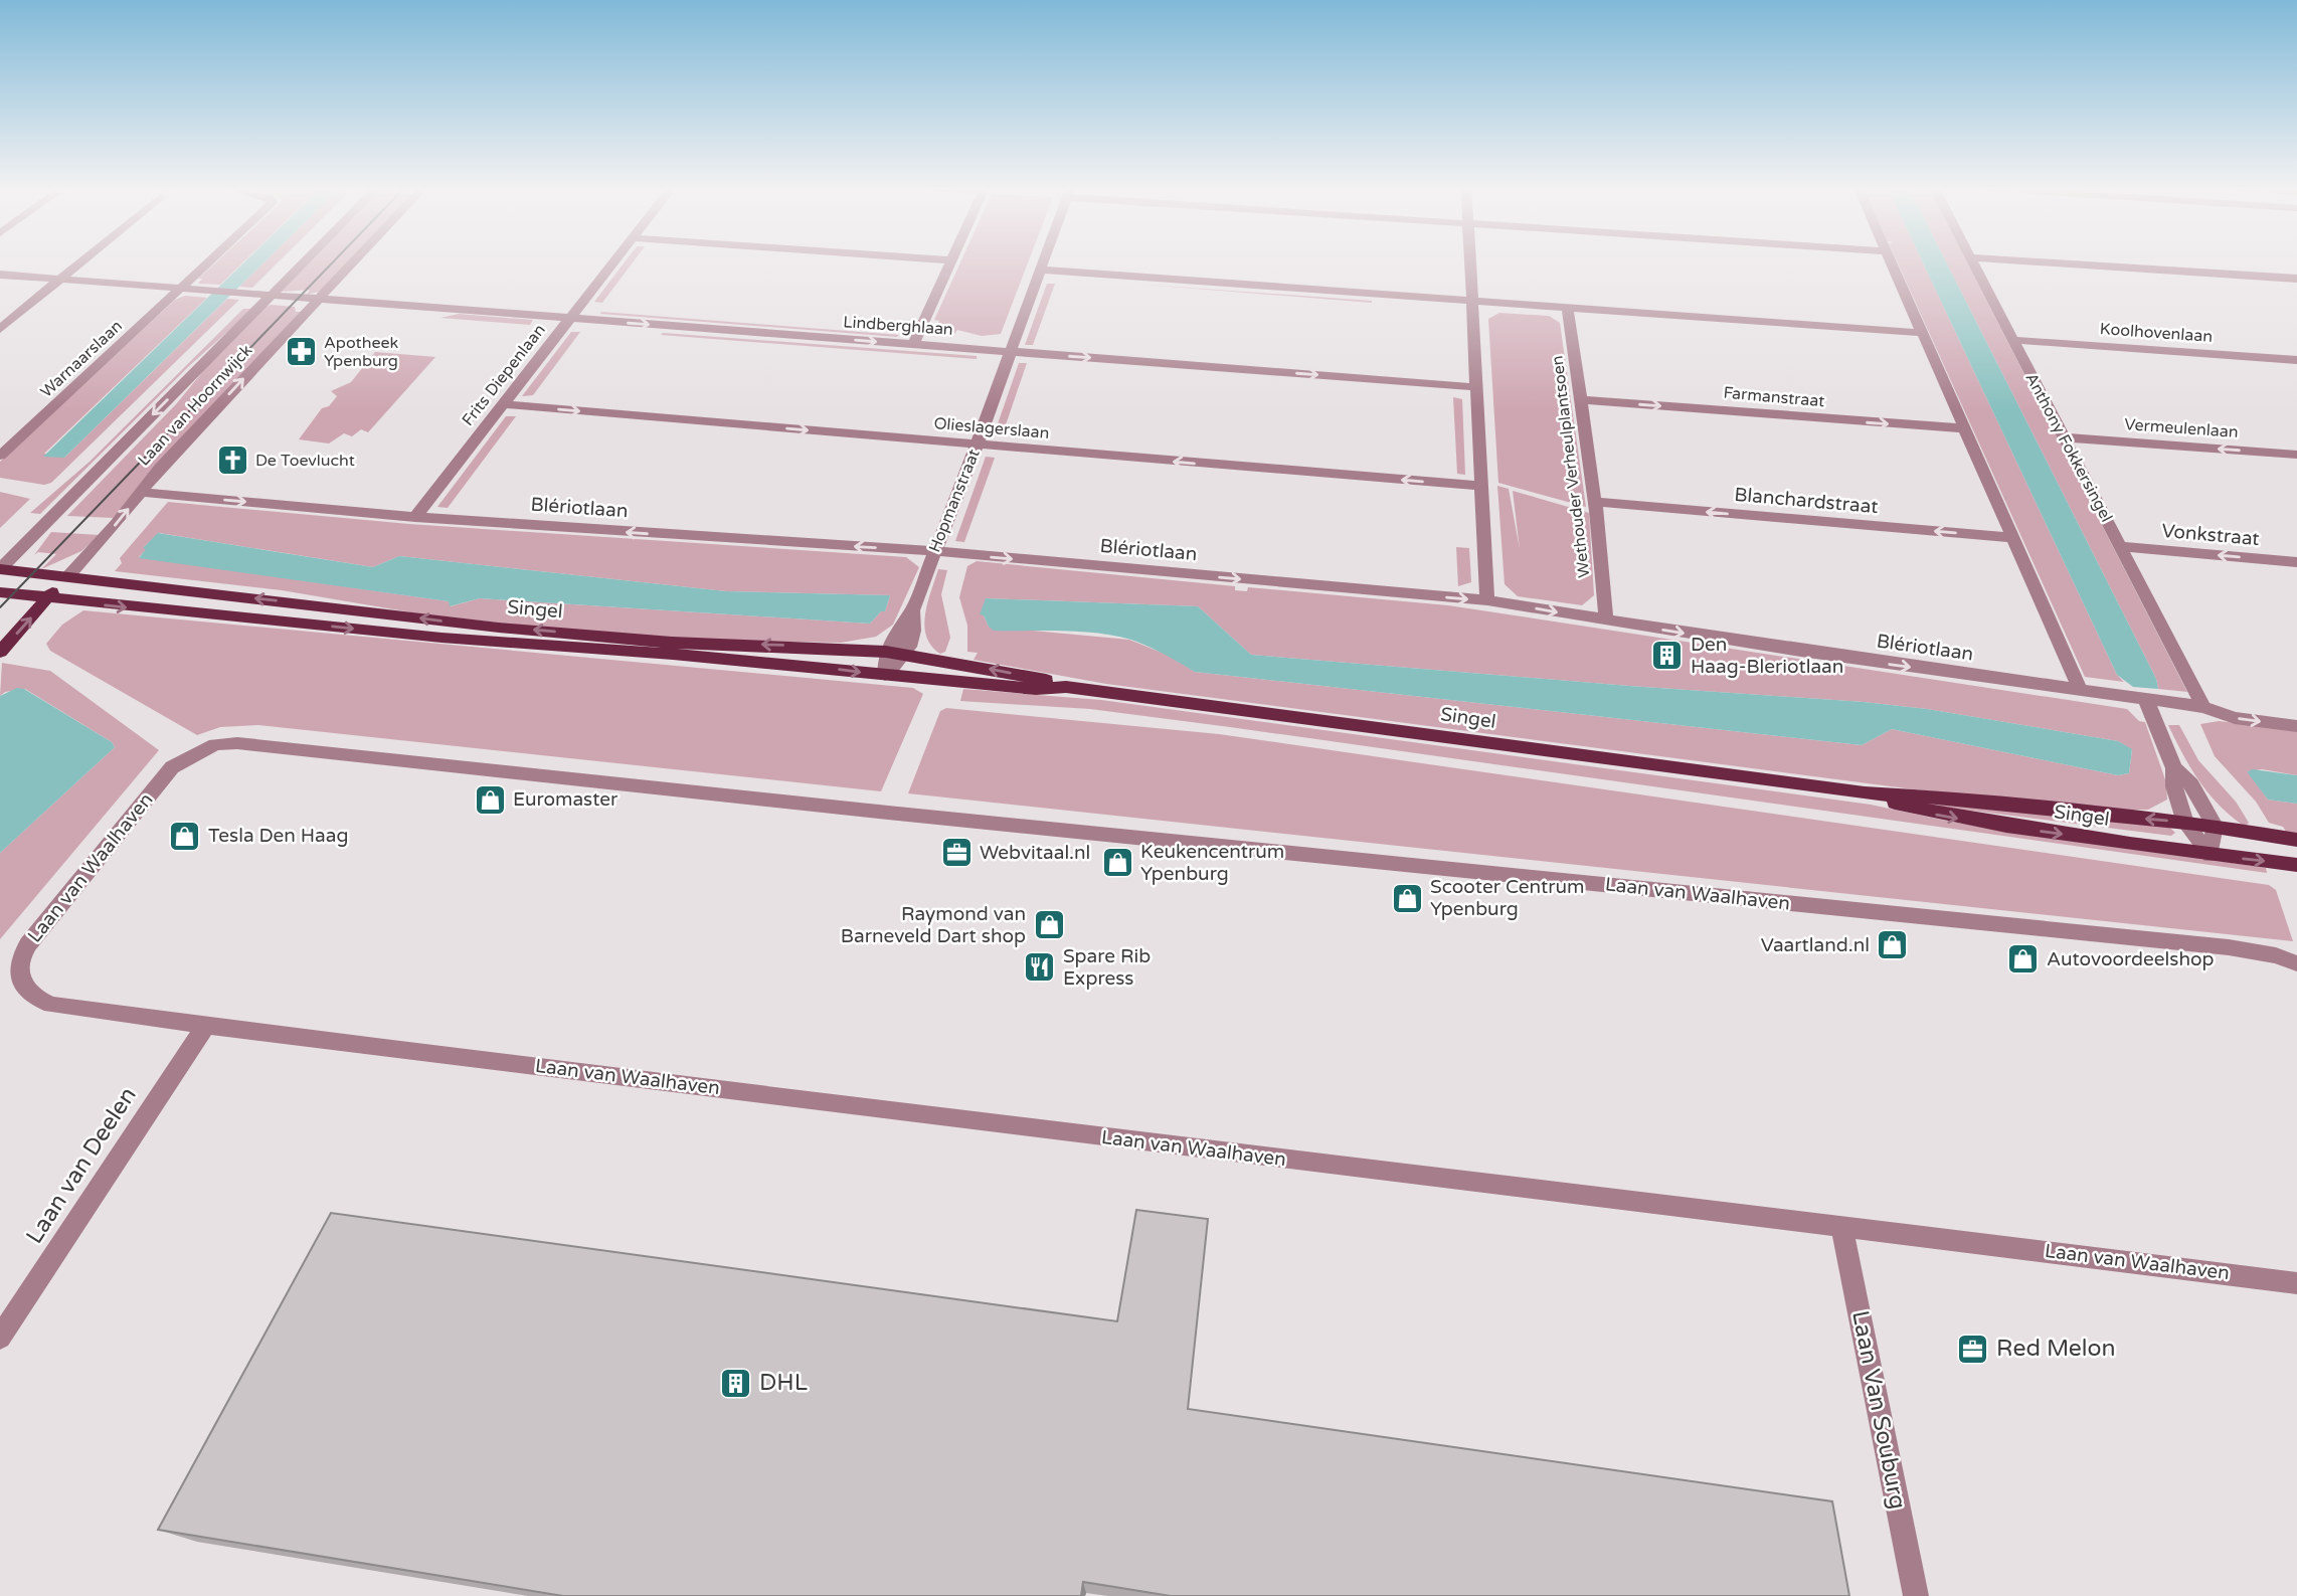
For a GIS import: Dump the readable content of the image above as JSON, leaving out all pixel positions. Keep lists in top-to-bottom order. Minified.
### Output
{"streets":{"main road":["Laan van Hoornwijck","Singel"],"street":["Lindberghlaan","Koolhovenlaan","Warnaarslaan","Frits Diepenlaan","Farmanstraat","Olieslagerslaan","Vermeulenlaan","Anthony Fokkersingel","Wethouder Verheulplantsoen","Hopmanstraat","Blanchardstraat","Blériotlaan","Vonkstraat","Laan van Waalhaven","Laan van Deelen","Laan Van Souburg"]},"crossings":[["Lindberghlaan","Warnaarslaan"],["Lindberghlaan","Frits Diepenlaan"],["Lindberghlaan","Laan van Hoornwijck"],["Lindberghlaan","Hopmanstraat"],["Koolhovenlaan","Anthony Fokkersingel"],["Frits Diepenlaan","Olieslagerslaan"],["Frits Diepenlaan","Blériotlaan"],["Farmanstraat","Wethouder Verheulplantsoen"],["Laan van Hoornwijck","Blériotlaan"],["Laan van Hoornwijck","Singel"],["Olieslagerslaan","Hopmanstraat"],["Vermeulenlaan","Anthony Fokkersingel"],["Anthony Fokkersingel","Blériotlaan"],["Anthony Fokkersingel","Vonkstraat"],["Wethouder Verheulplantsoen","Blanchardstraat"],["Wethouder Verheulplantsoen","Blériotlaan"],["Hopmanstraat","Blériotlaan"],["Hopmanstraat","Singel"],["Laan van Waalhaven","Laan van Deelen"],["Laan van Waalhaven","Laan Van Souburg"]],"one_way":["Vermeulenlaan","Blanchardstraat","Vonkstraat"],"places":{"pharmacy":["Apotheek Ypenburg"],"church":["De Toevlucht"],"building":["Den Haag-Bleriotlaan","DHL"],"shop":["Euromaster","Tesla Den Haag","Keukencentrum Ypenburg","Scooter Centrum Ypenburg","Raymond van Barneveld Dart shop","Vaartland.nl","Autovoordeelshop"],"office":["Webvitaal.nl","Red Melon"],"restaurant":["Spare Rib Express"]}}
